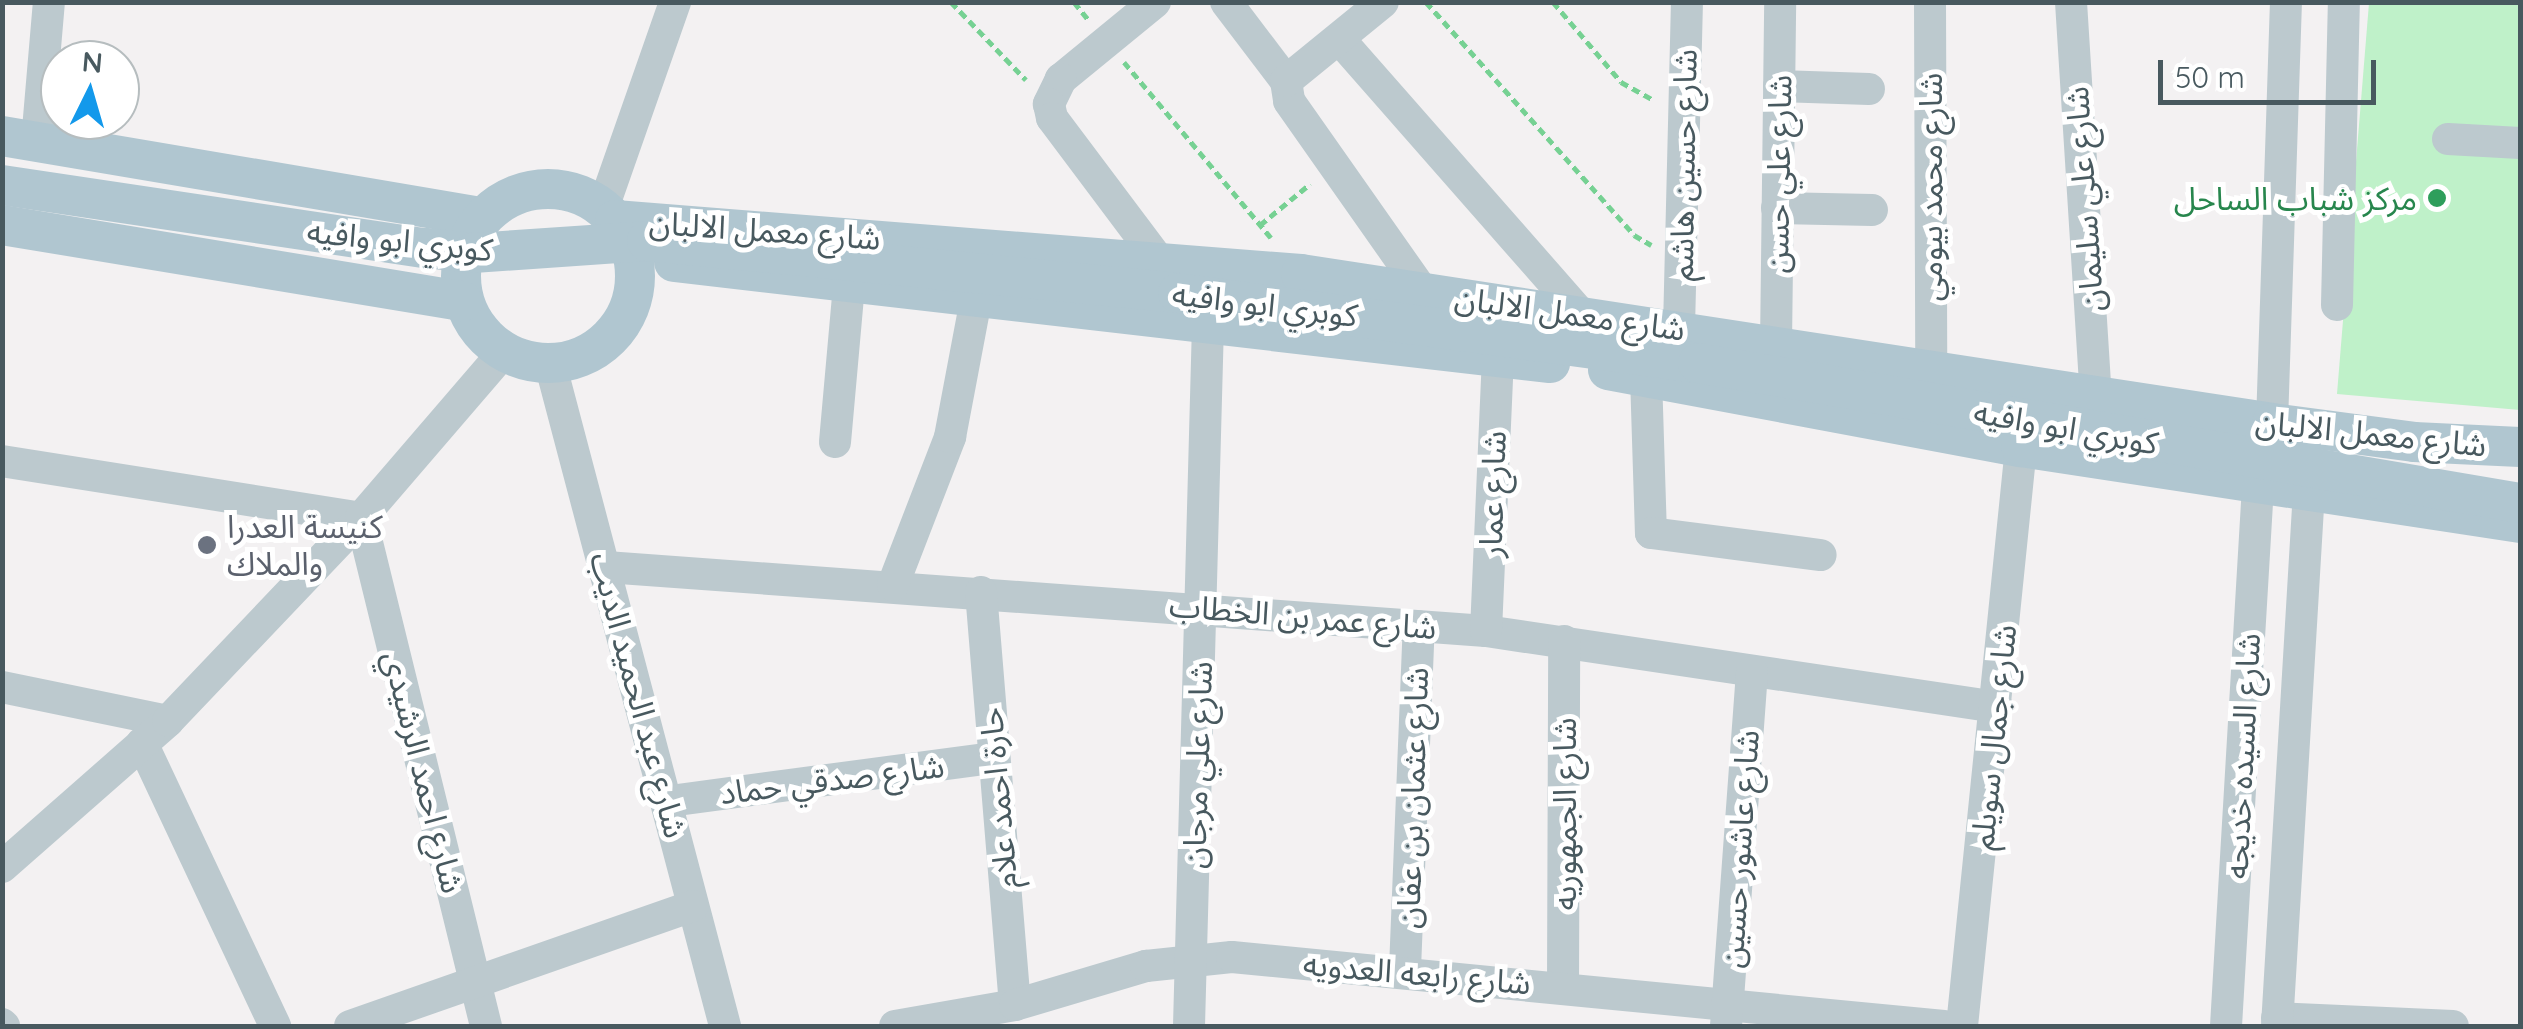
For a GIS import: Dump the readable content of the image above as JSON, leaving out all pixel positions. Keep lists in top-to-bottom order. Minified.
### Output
{"streets":{"main road":["شارع معمل الالبان","كوبري ابو وافيه"],"street":["شارع حسين هاشم","شارع علي حسن","شارع محمد بيومي","شارع علي سليمان","شارع عمار","شارع عمر بن الخطاب","شارع عبد الحميد الديب","شارع جمال سويلم","شارع السيده خديجه","شارع علي مرجان","شارع احمد الرشيدي","شارع صدقي حماد","حارة احمد علام","شارع عثمان بن عفان","شارع الجمهوريه","شارع عاشور حسين","شارع رابعه العدويه"]},"crossings":[["شارع حسين هاشم","شارع معمل الالبان"],["شارع علي حسن","شارع معمل الالبان"],["شارع محمد بيومي","شارع معمل الالبان"],["شارع علي سليمان","شارع معمل الالبان"],["شارع معمل الالبان","شارع عمار"],["شارع معمل الالبان","شارع عبد الحميد الديب"],["شارع معمل الالبان","شارع جمال سويلم"],["شارع معمل الالبان","شارع السيده خديجه"],["شارع معمل الالبان","شارع علي مرجان"],["شارع عمار","شارع عمر بن الخطاب"],["شارع عمر بن الخطاب","شارع عبد الحميد الديب"],["شارع عمر بن الخطاب","شارع جمال سويلم"],["شارع عمر بن الخطاب","شارع علي مرجان"],["شارع عمر بن الخطاب","حارة احمد علام"],["شارع عمر بن الخطاب","شارع عثمان بن عفان"],["شارع عمر بن الخطاب","شارع الجمهوريه"],["شارع عمر بن الخطاب","شارع عاشور حسين"],["شارع عبد الحميد الديب","شارع صدقي حماد"],["شارع علي مرجان","شارع رابعه العدويه"],["شارع صدقي حماد","حارة احمد علام"],["حارة احمد علام","شارع رابعه العدويه"],["شارع عثمان بن عفان","شارع رابعه العدويه"],["شارع الجمهوريه","شارع رابعه العدويه"],["شارع عاشور حسين","شارع رابعه العدويه"]],"places":["مركز شباب الساحل","كنيسة العدرا والملاك"],"scale_bar":"50 m","north":"top"}
